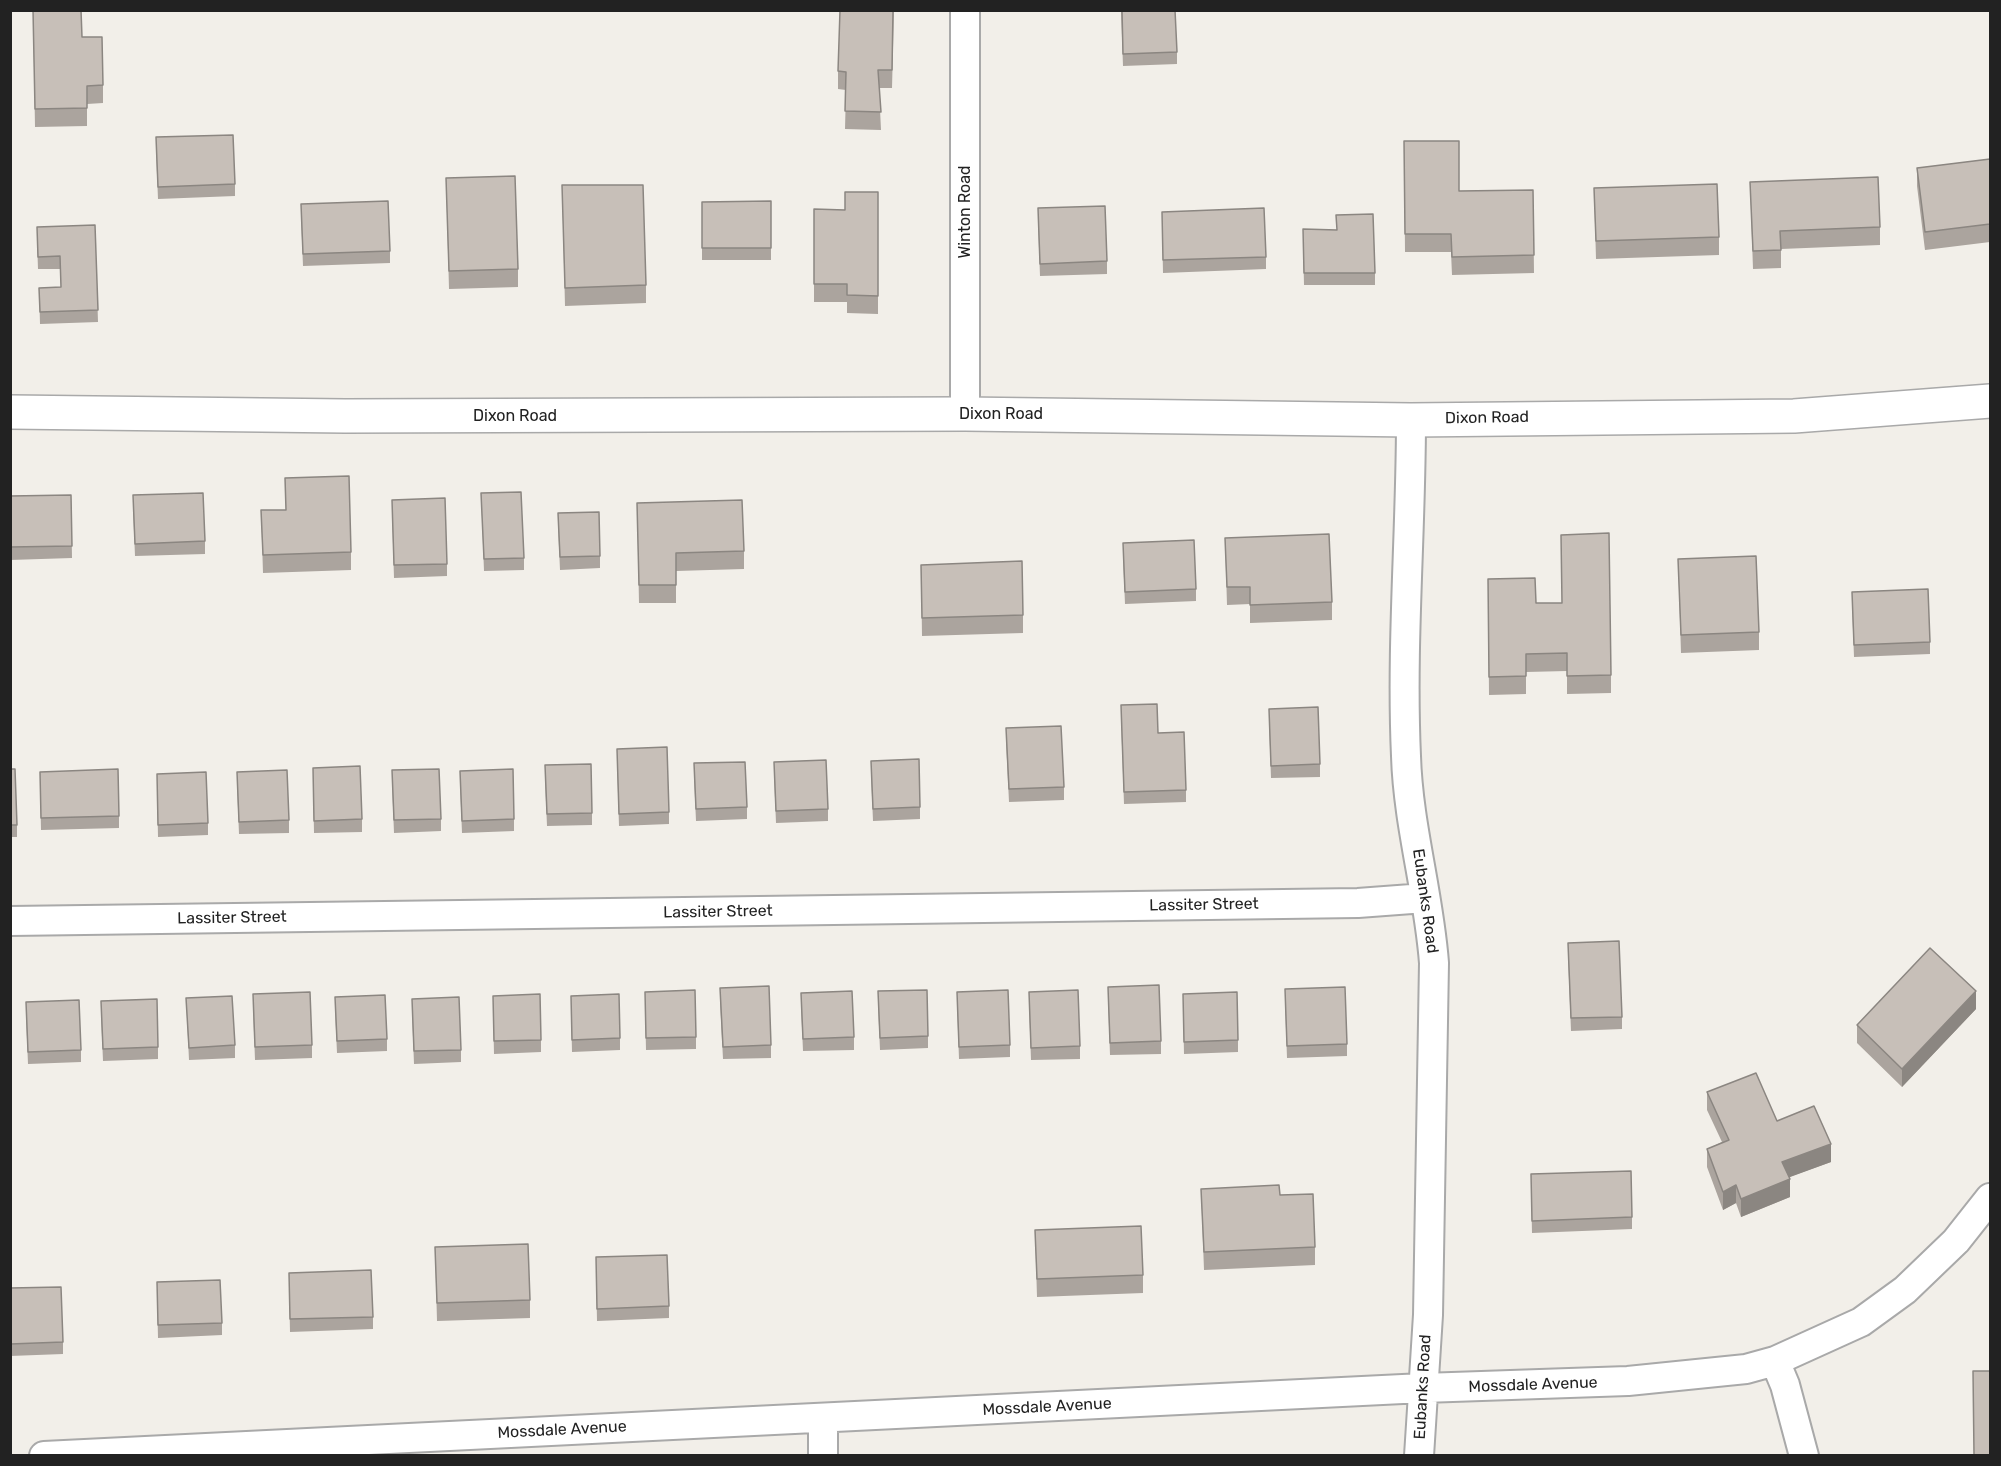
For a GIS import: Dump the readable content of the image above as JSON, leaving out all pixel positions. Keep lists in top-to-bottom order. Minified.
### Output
{"streets":{"street":["Winton Road","Dixon Road","Eubanks Road","Lassiter Street","Mossdale Avenue"]},"crossings":[["Winton Road","Dixon Road"],["Dixon Road","Eubanks Road"],["Eubanks Road","Lassiter Street"],["Eubanks Road","Mossdale Avenue"]]}
